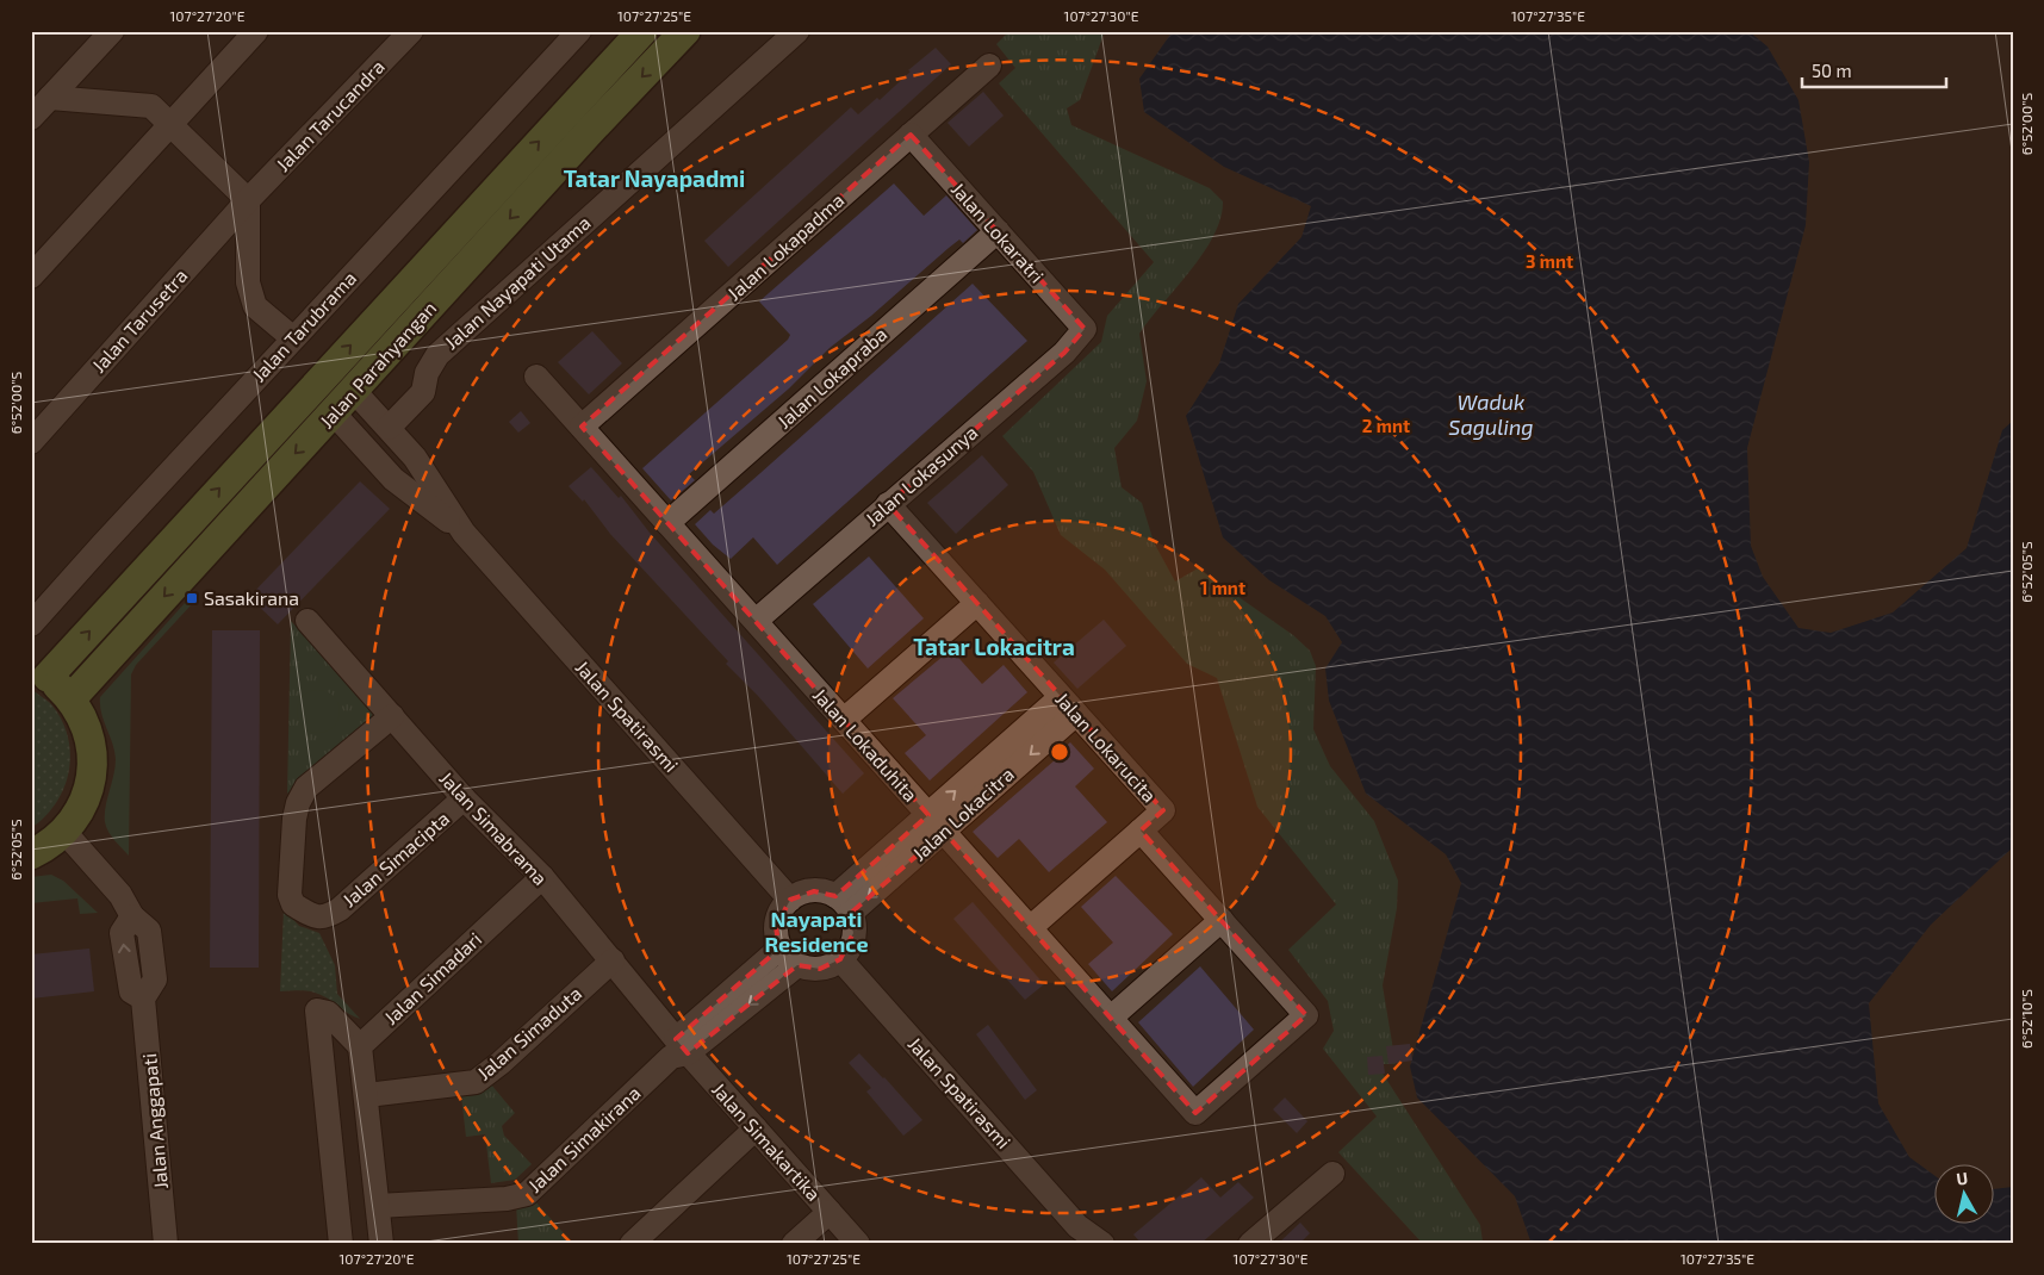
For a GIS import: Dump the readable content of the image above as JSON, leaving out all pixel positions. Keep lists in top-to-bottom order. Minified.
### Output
{"streets":{"main road":["Jalan Parahyangan"],"street":["Jalan Tarucandra","Jalan Lokaratri","Jalan Lokapadma","Jalan Nayapati Utama","Jalan Tarusetra","Jalan Tarubrama","Jalan Lokapraba","Jalan Lokasunya","Jalan Spatirasmi","Jalan Lokaduhita","Jalan Lokarucita","Jalan Lokacitra","Jalan Simabrama","Jalan Simacipta","Jalan Simadari","Jalan Simaduta","Jalan Anggapati","Jalan Simakirana","Jalan Simakartika"]},"crossings":[["Jalan Tarucandra","Jalan Tarusetra"],["Jalan Lokaratri","Jalan Lokapadma"],["Jalan Lokaratri","Jalan Lokapraba"],["Jalan Lokaratri","Jalan Lokasunya"],["Jalan Lokapadma","Jalan Lokaduhita"],["Jalan Nayapati Utama","Jalan Spatirasmi"],["Jalan Parahyangan","Jalan Spatirasmi"],["Jalan Lokapraba","Jalan Lokaduhita"],["Jalan Lokasunya","Jalan Lokaduhita"],["Jalan Lokasunya","Jalan Lokarucita"],["Jalan Spatirasmi","Jalan Lokacitra"],["Jalan Lokaduhita","Jalan Lokarucita"],["Jalan Lokaduhita","Jalan Lokacitra"],["Jalan Lokarucita","Jalan Lokacitra"],["Jalan Simabrama","Jalan Simacipta"],["Jalan Simabrama","Jalan Simadari"],["Jalan Simabrama","Jalan Simaduta"],["Jalan Simabrama","Jalan Simakirana"],["Jalan Simabrama","Jalan Simakartika"],["Jalan Simakirana","Jalan Simakartika"]],"districts":["Tatar Nayapadmi","Tatar Lokacitra","Nayapati Residence"],"water":["Waduk Saguling"],"places":{"transit":["Sasakirana"]},"scale_bar":"50 m","north":"top","coordinates":["107°27'20\"E","107°27'25\"E","107°27'30\"E","107°27'35\"E","6°52'00\"S","6°52'05\"S","6°52'10\"S"],"rings":["3 mnt","2 mnt","1 mnt"]}
